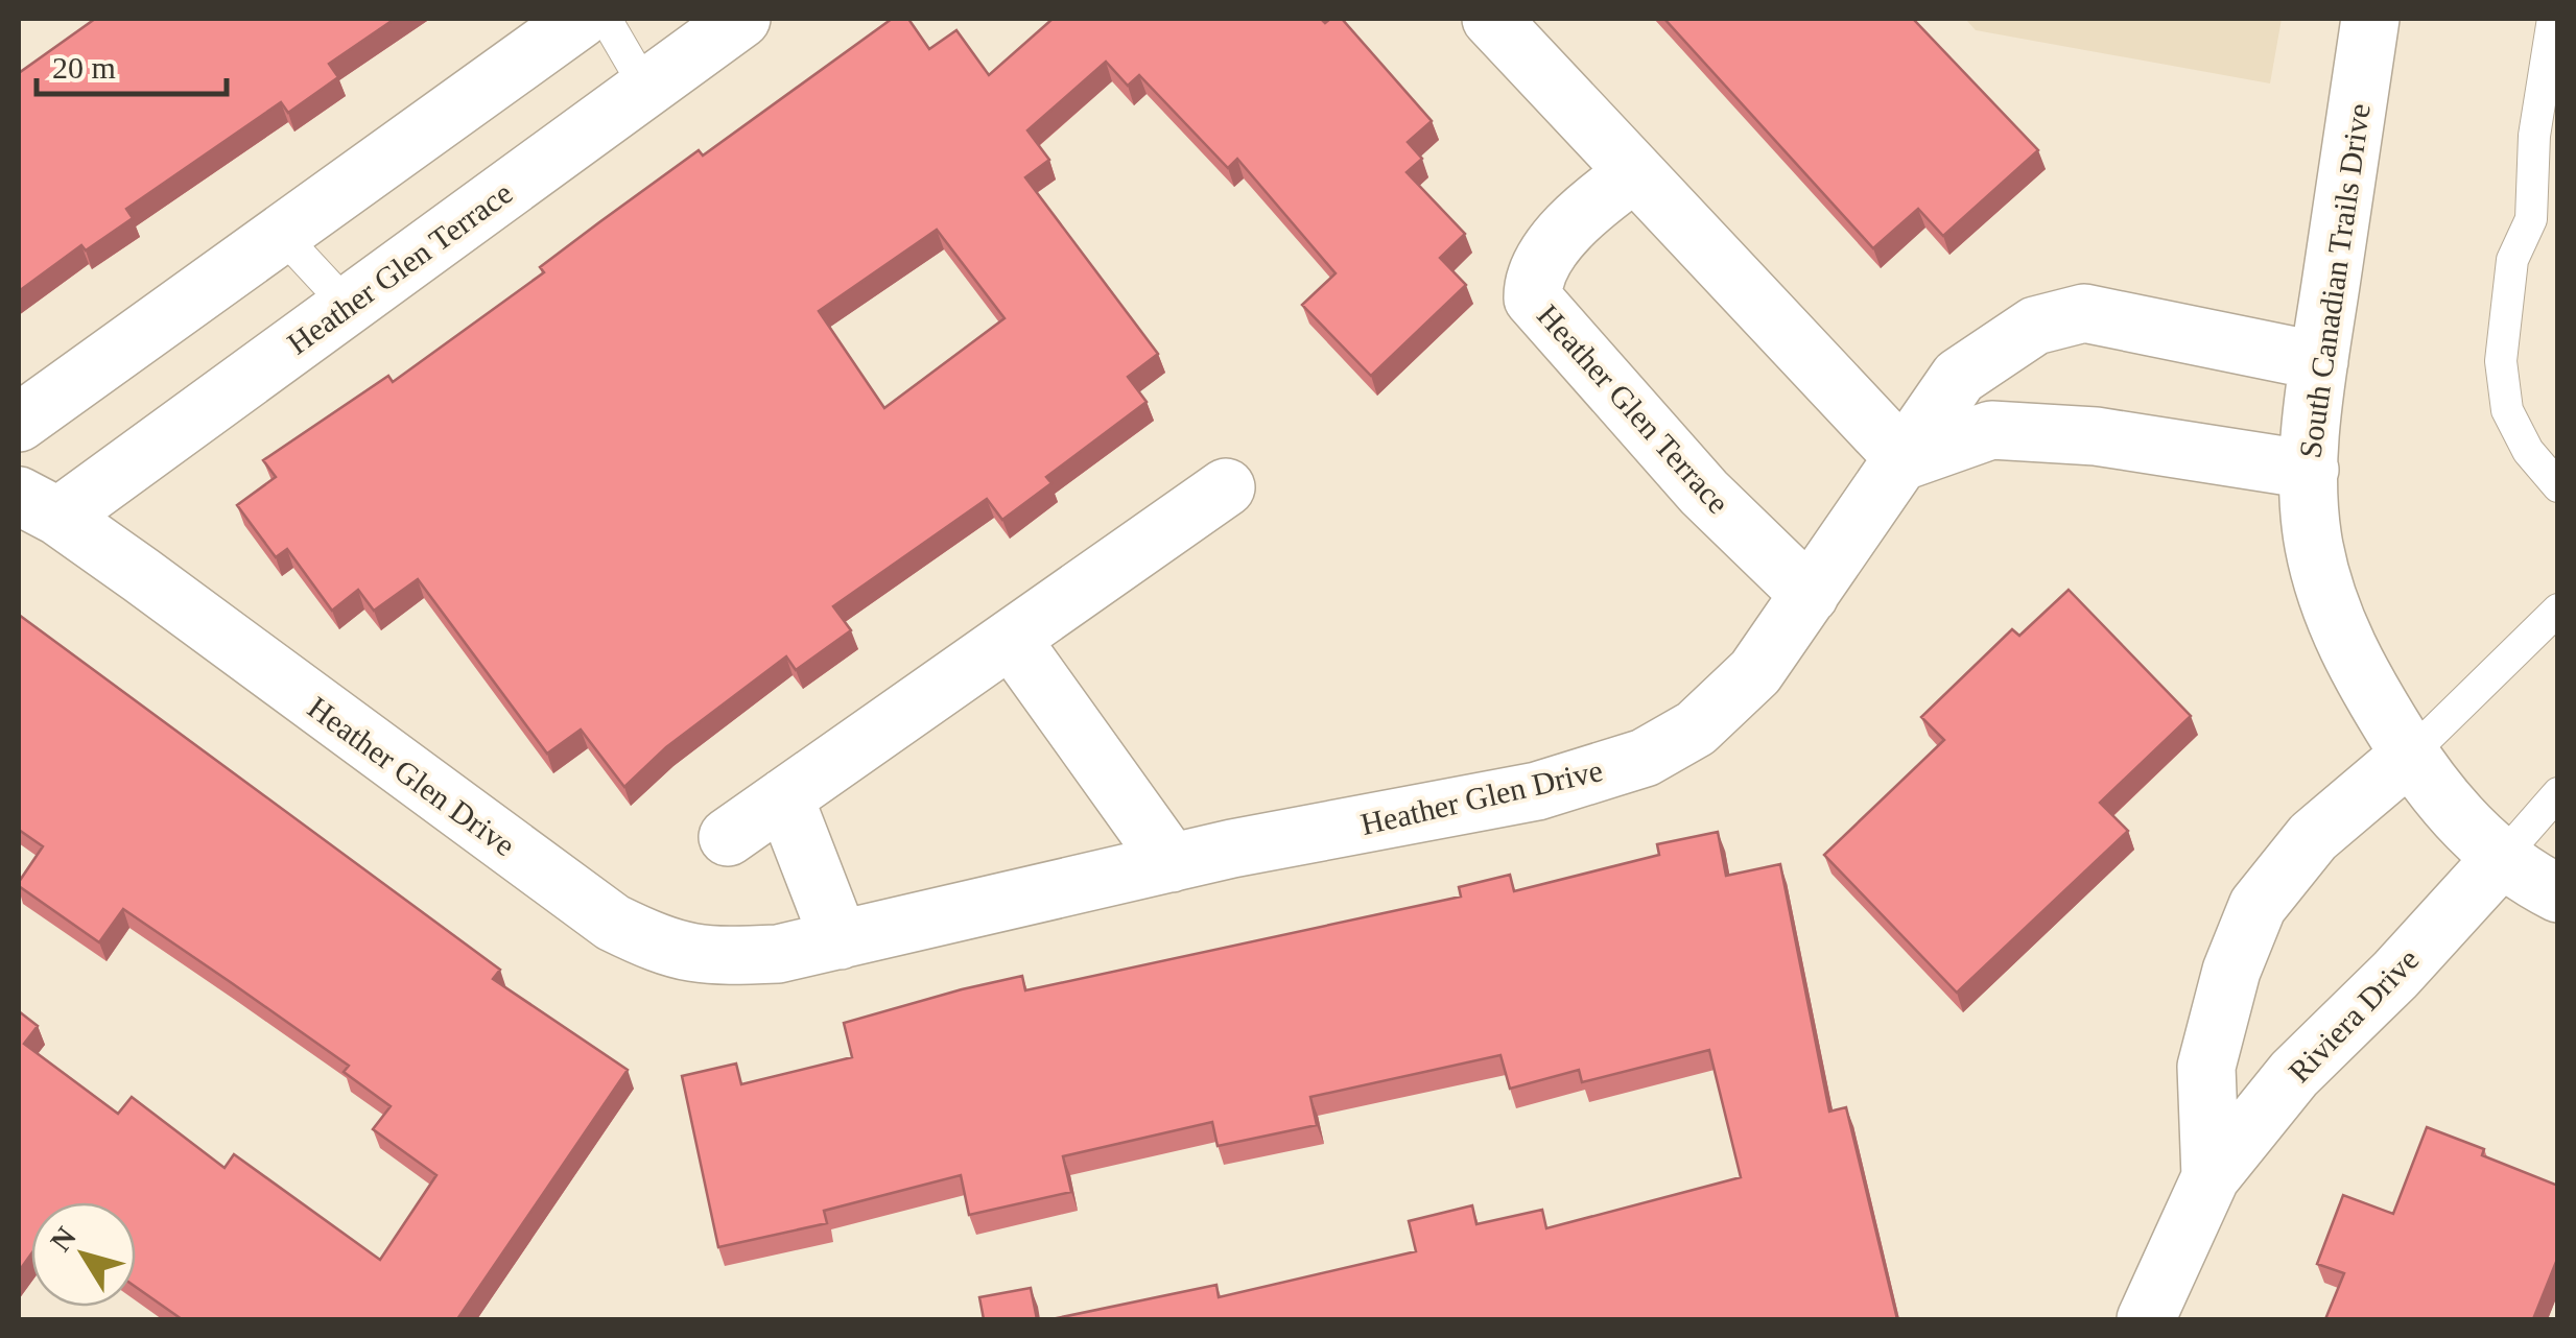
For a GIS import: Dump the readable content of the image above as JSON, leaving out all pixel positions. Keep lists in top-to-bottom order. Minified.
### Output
{"streets":{"street":["Heather Glen Terrace","South Canadian Trails Drive","Heather Glen Drive","Riviera Drive"]},"crossings":[["Heather Glen Terrace","Heather Glen Drive"],["South Canadian Trails Drive","Heather Glen Drive"],["South Canadian Trails Drive","Riviera Drive"]],"scale_bar":"20 m","north":"top left"}
